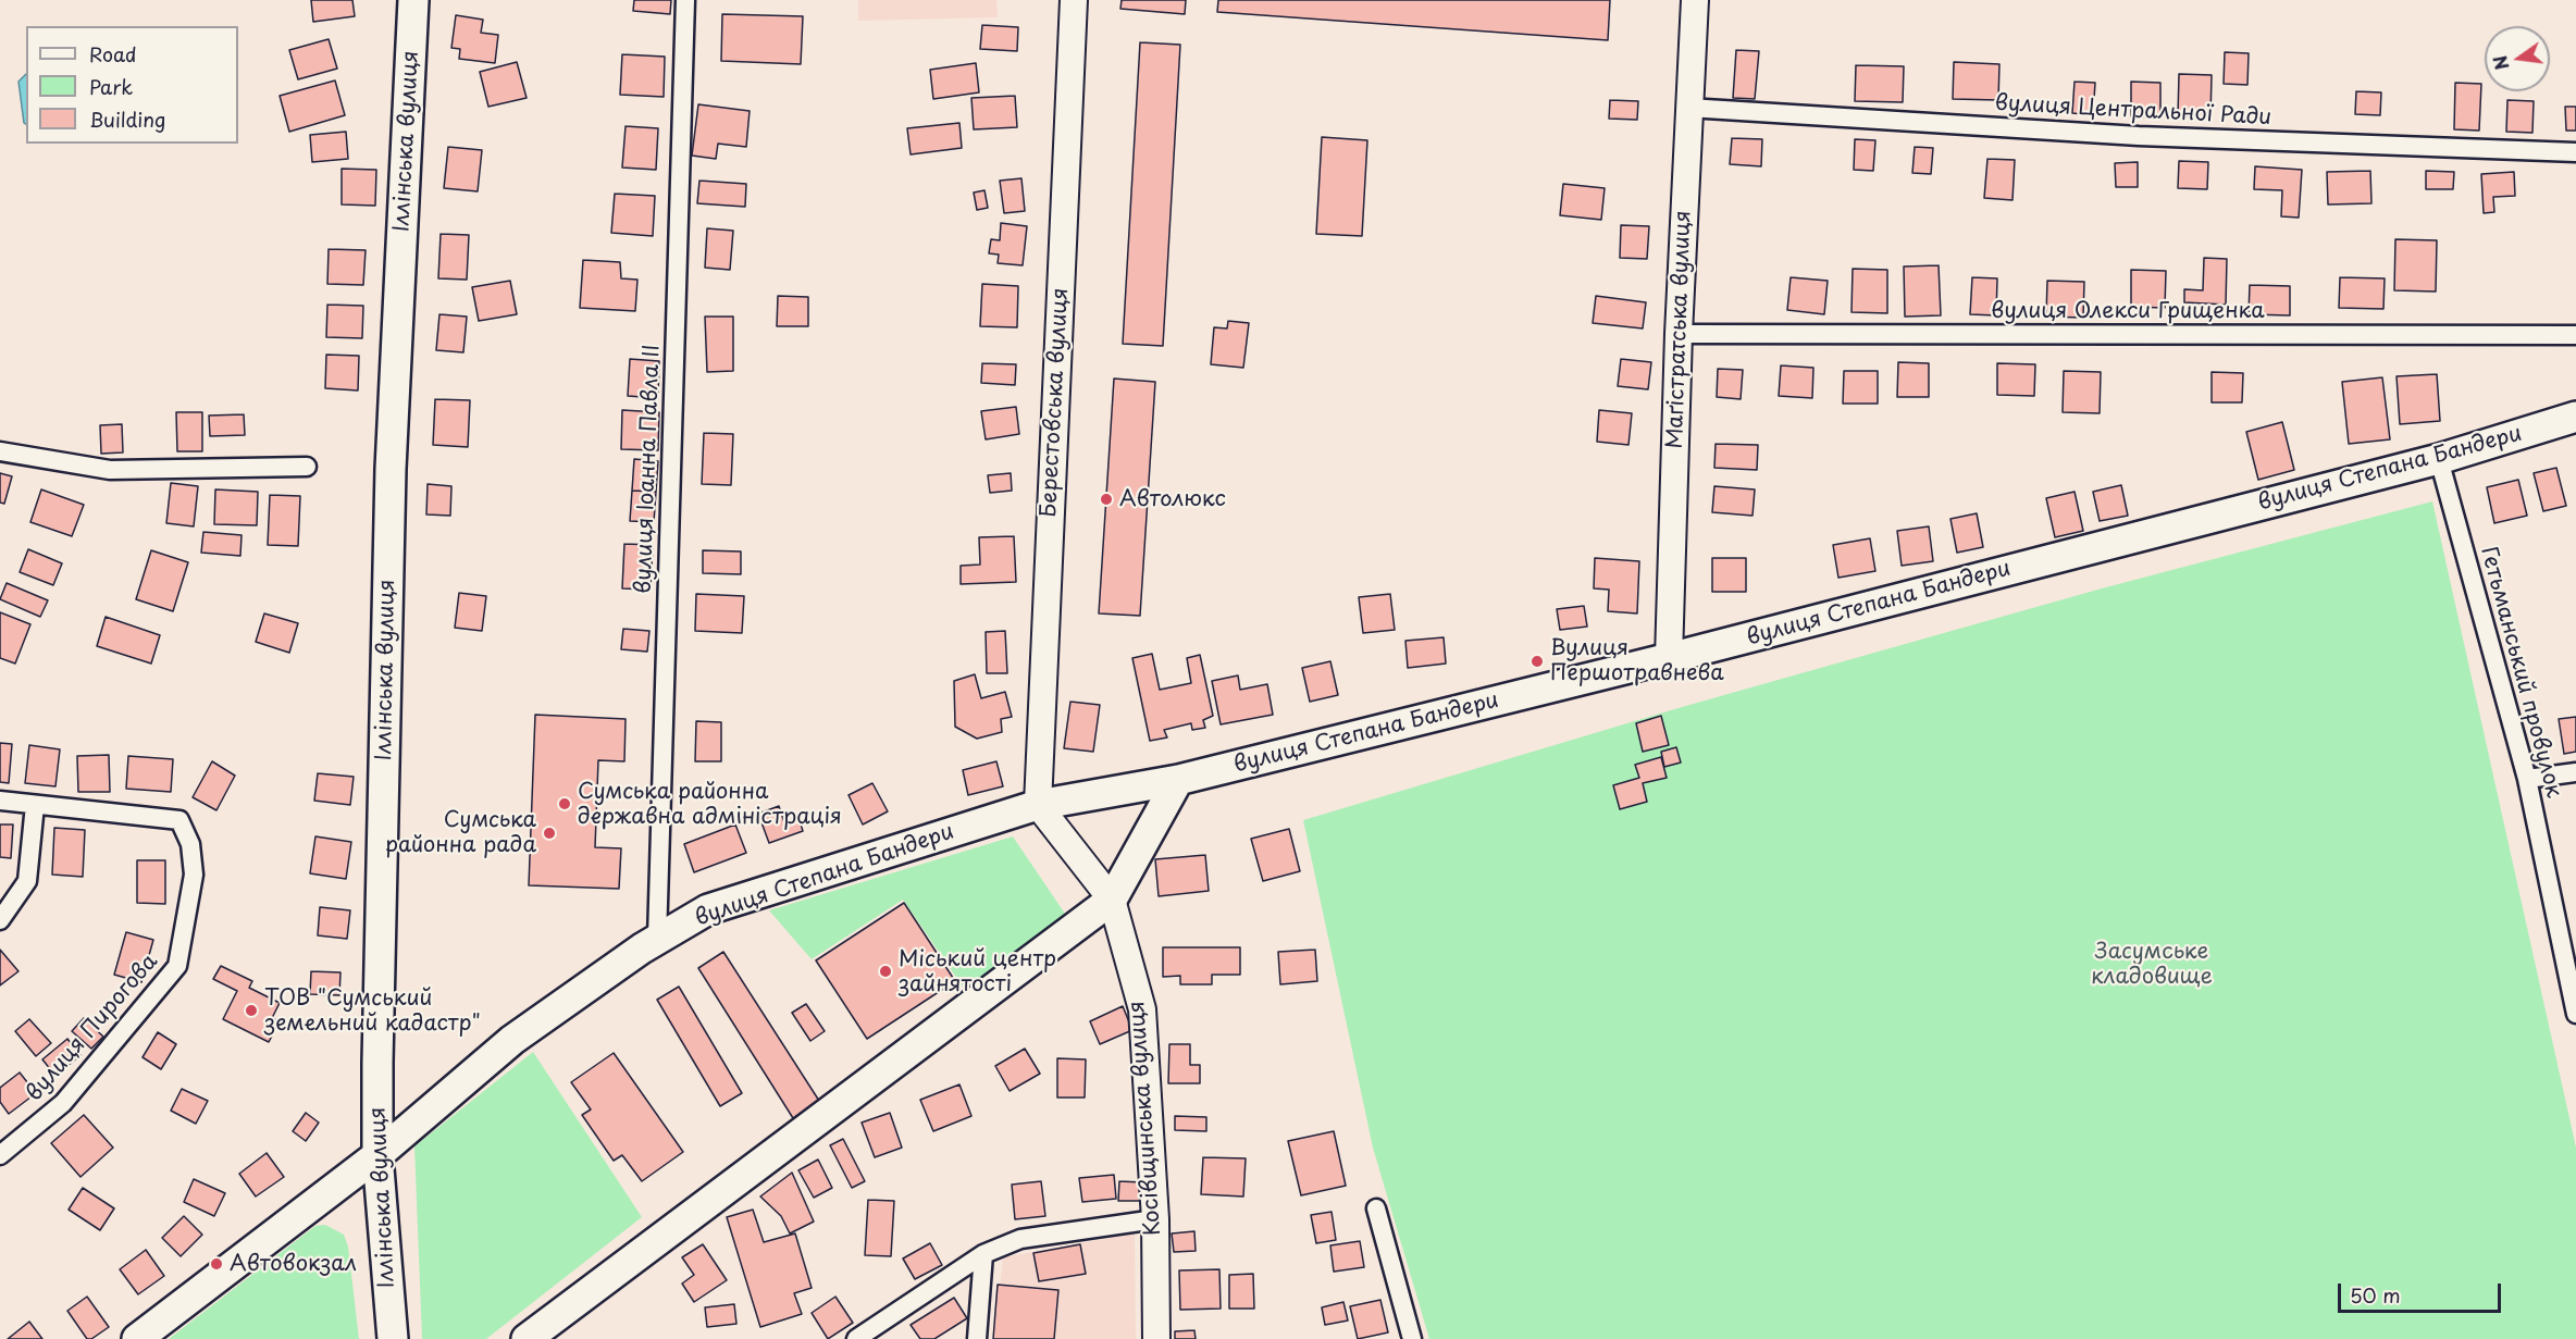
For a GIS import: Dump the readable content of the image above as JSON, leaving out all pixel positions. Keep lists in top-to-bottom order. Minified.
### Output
{"streets":{"main road":["Іллінська вулиця","вулиця Степана Бандери"],"street":["вулиця Центральної Ради","вулиця Олекси Грищенка","Маґістратська вулиця","Берестовська вулиця","вулиця Іоанна Павла II","Гетьманський провулок","вулиця Пирогова","Косівщинська вулиця"]},"crossings":[["вулиця Центральної Ради","Маґістратська вулиця"],["Іллінська вулиця","вулиця Степана Бандери"],["вулиця Олекси Грищенка","Маґістратська вулиця"],["Маґістратська вулиця","вулиця Степана Бандери"],["Берестовська вулиця","вулиця Степана Бандери"],["вулиця Іоанна Павла II","вулиця Степана Бандери"],["вулиця Степана Бандери","Гетьманський провулок"]],"parks":["Засумське кладовище"],"places":["Автолюкс","Вулиця Першотравнева","Сумська районна державна адміністрація","Сумська районна рада","Міський центр зайнятості","ТОВ \"Сумський земельний кадастр\"","Автовокзал"],"legend":["Road","Park","Building"],"scale_bar":"50 m","north":"left"}
